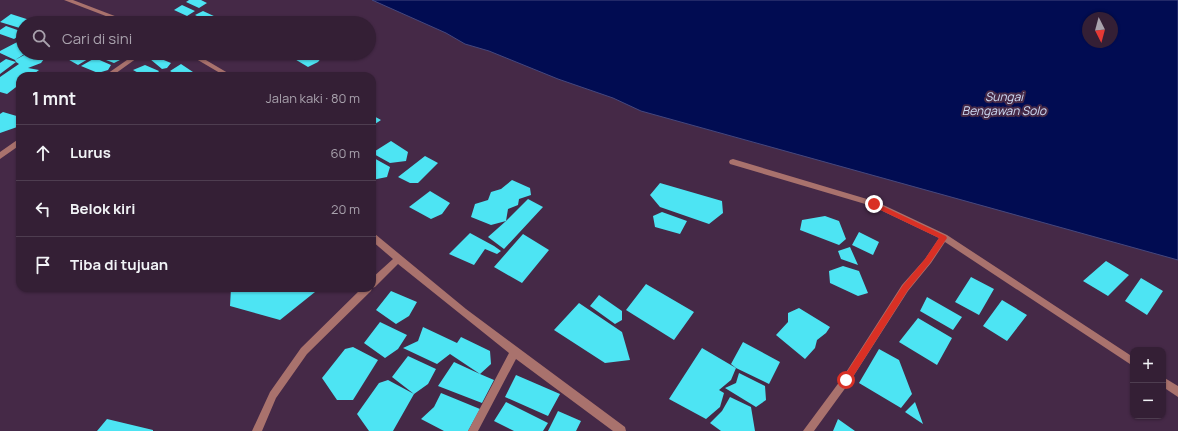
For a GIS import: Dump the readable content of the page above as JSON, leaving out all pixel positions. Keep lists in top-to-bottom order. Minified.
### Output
{"water":["Sungai Bengawan Solo"],"north":"bottom","page":{"search":"Cari di sini","heading":["1 mnt","Jalan kaki · 80 m"],"list":[["Lurus","60 m"],["Belok kiri","20 m"],"Tiba di tujuan"],"map_buttons":["+","−"]}}
